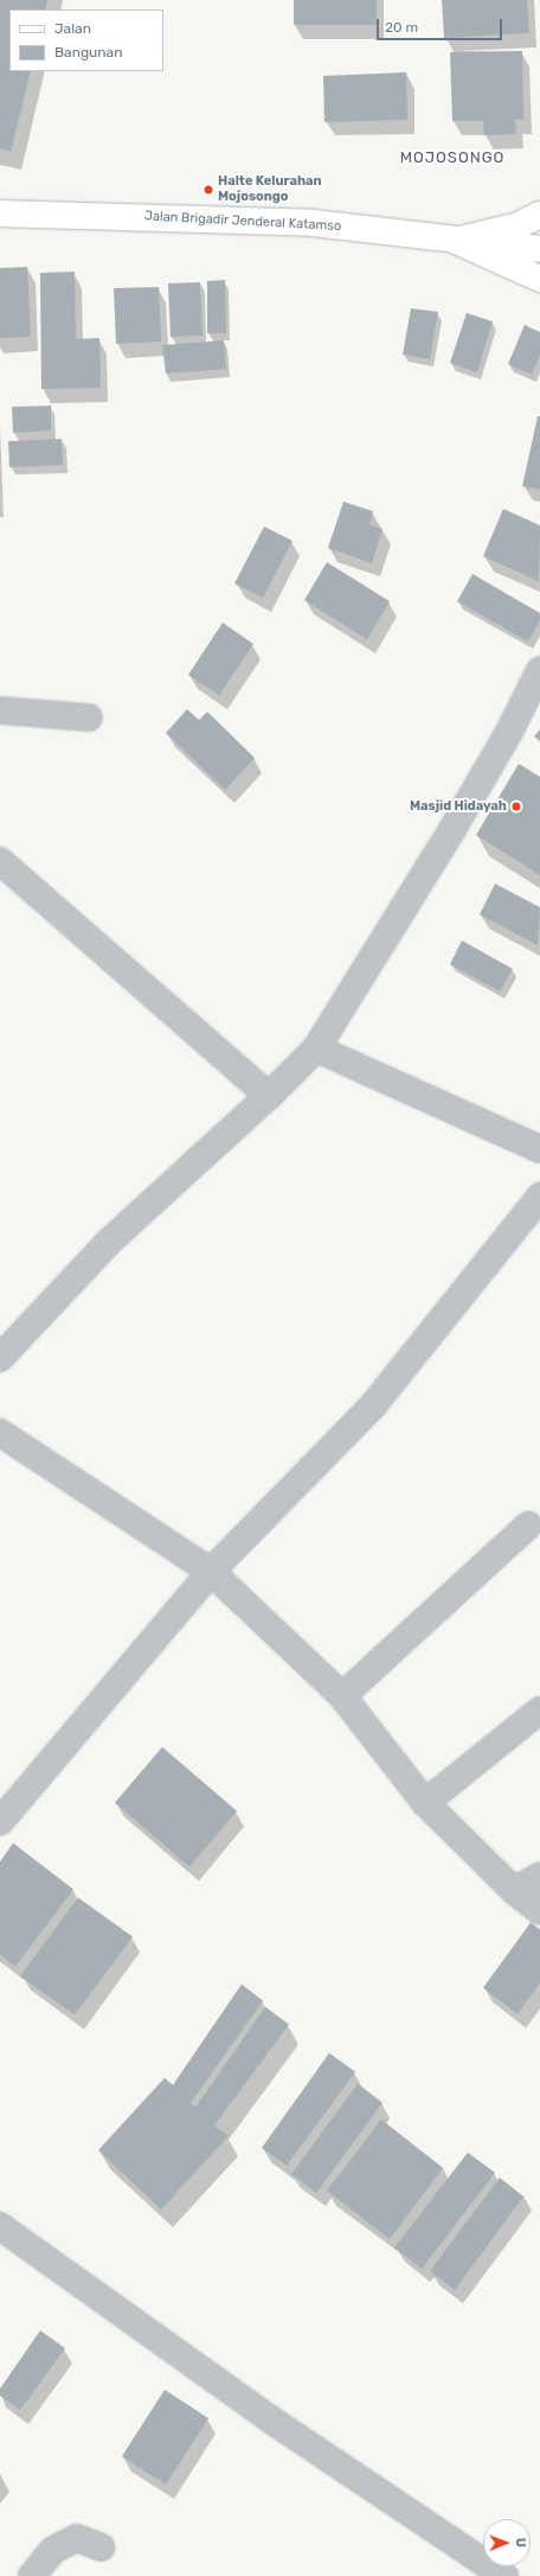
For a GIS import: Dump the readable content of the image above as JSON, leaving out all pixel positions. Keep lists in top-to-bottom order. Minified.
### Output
{"streets":{"main road":["Jalan Brigadir Jenderal Katamso"]},"districts":["MOJOSONGO"],"places":["Halte Kelurahan Mojosongo","Masjid Hidayah"],"legend":["Jalan","Bangunan"],"scale_bar":"20 m","north":"right"}
